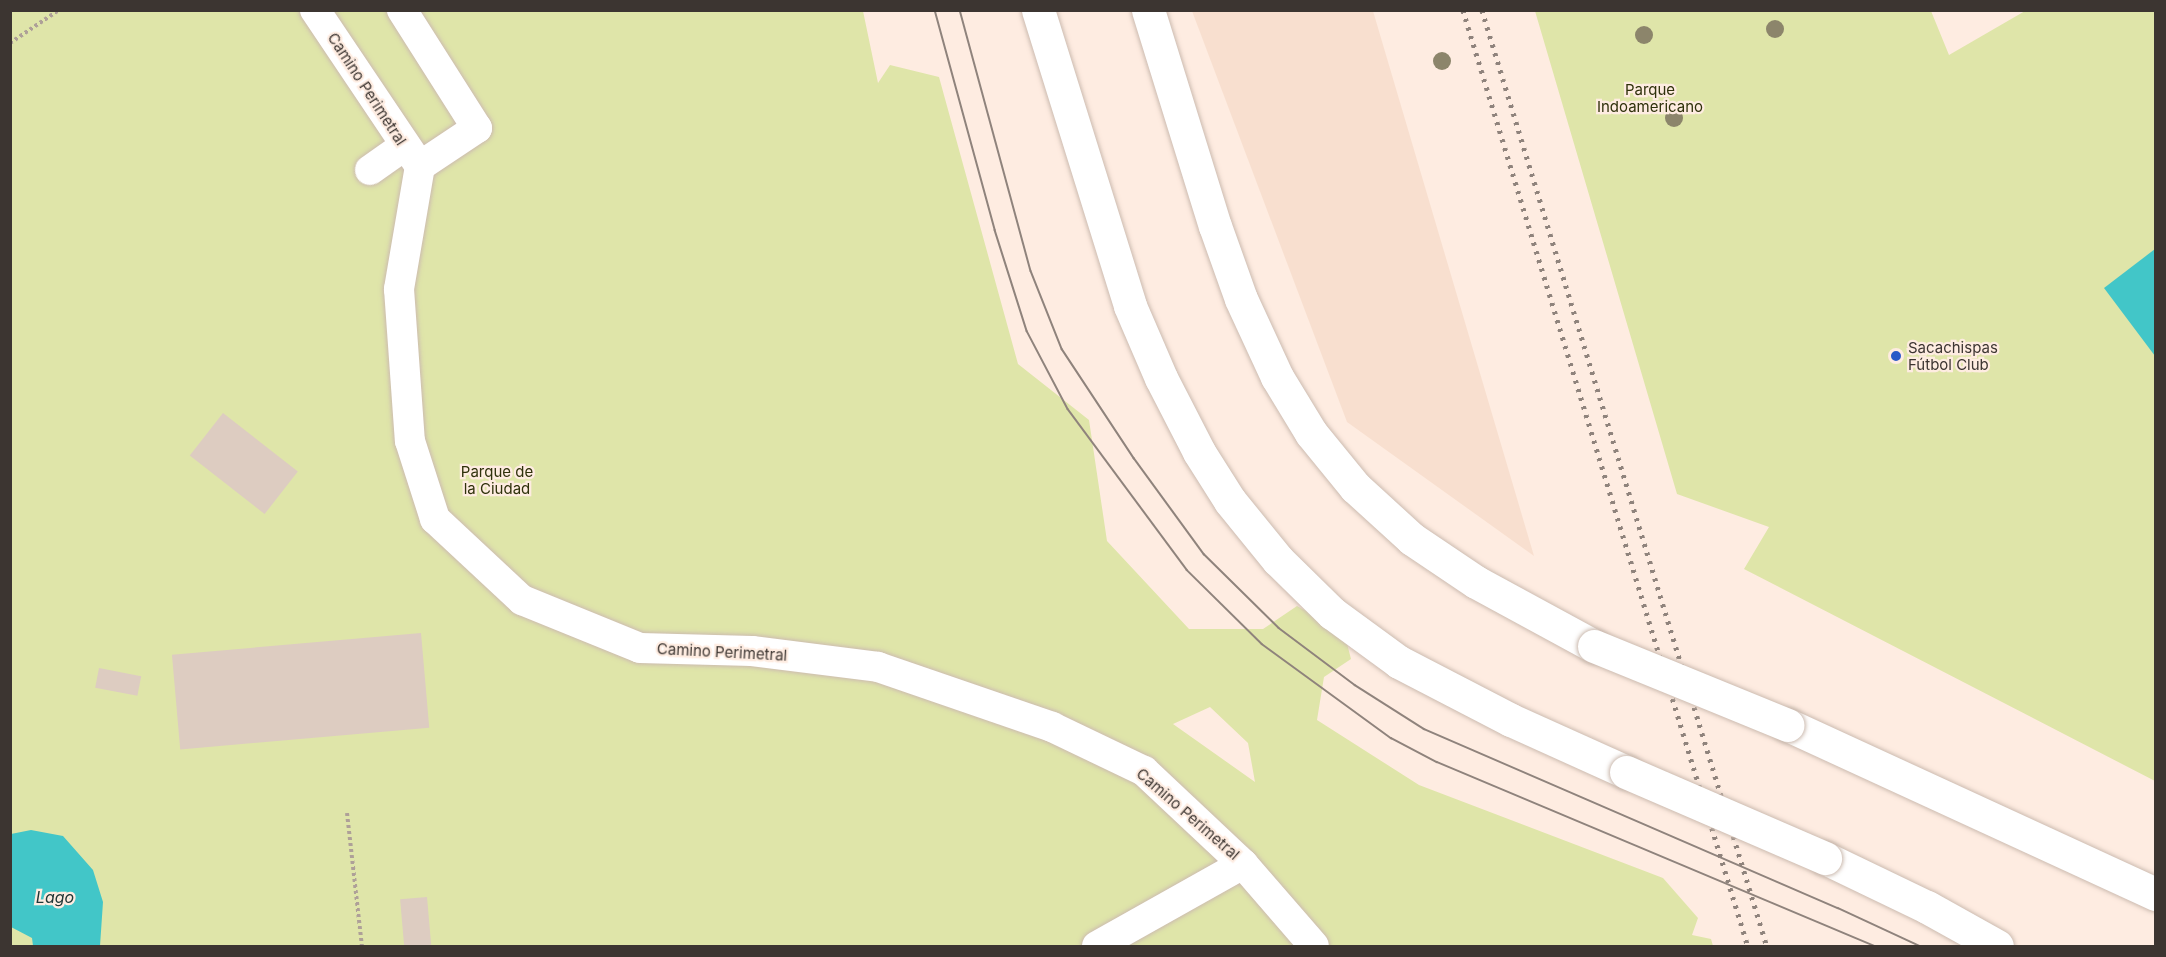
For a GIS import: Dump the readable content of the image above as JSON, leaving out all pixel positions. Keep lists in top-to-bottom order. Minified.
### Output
{"streets":{"street":["Camino Perimetral"]},"water":["Lago"],"parks":["Parque Indoamericano","Parque de la Ciudad"],"places":["Sacachispas Fútbol Club"]}
